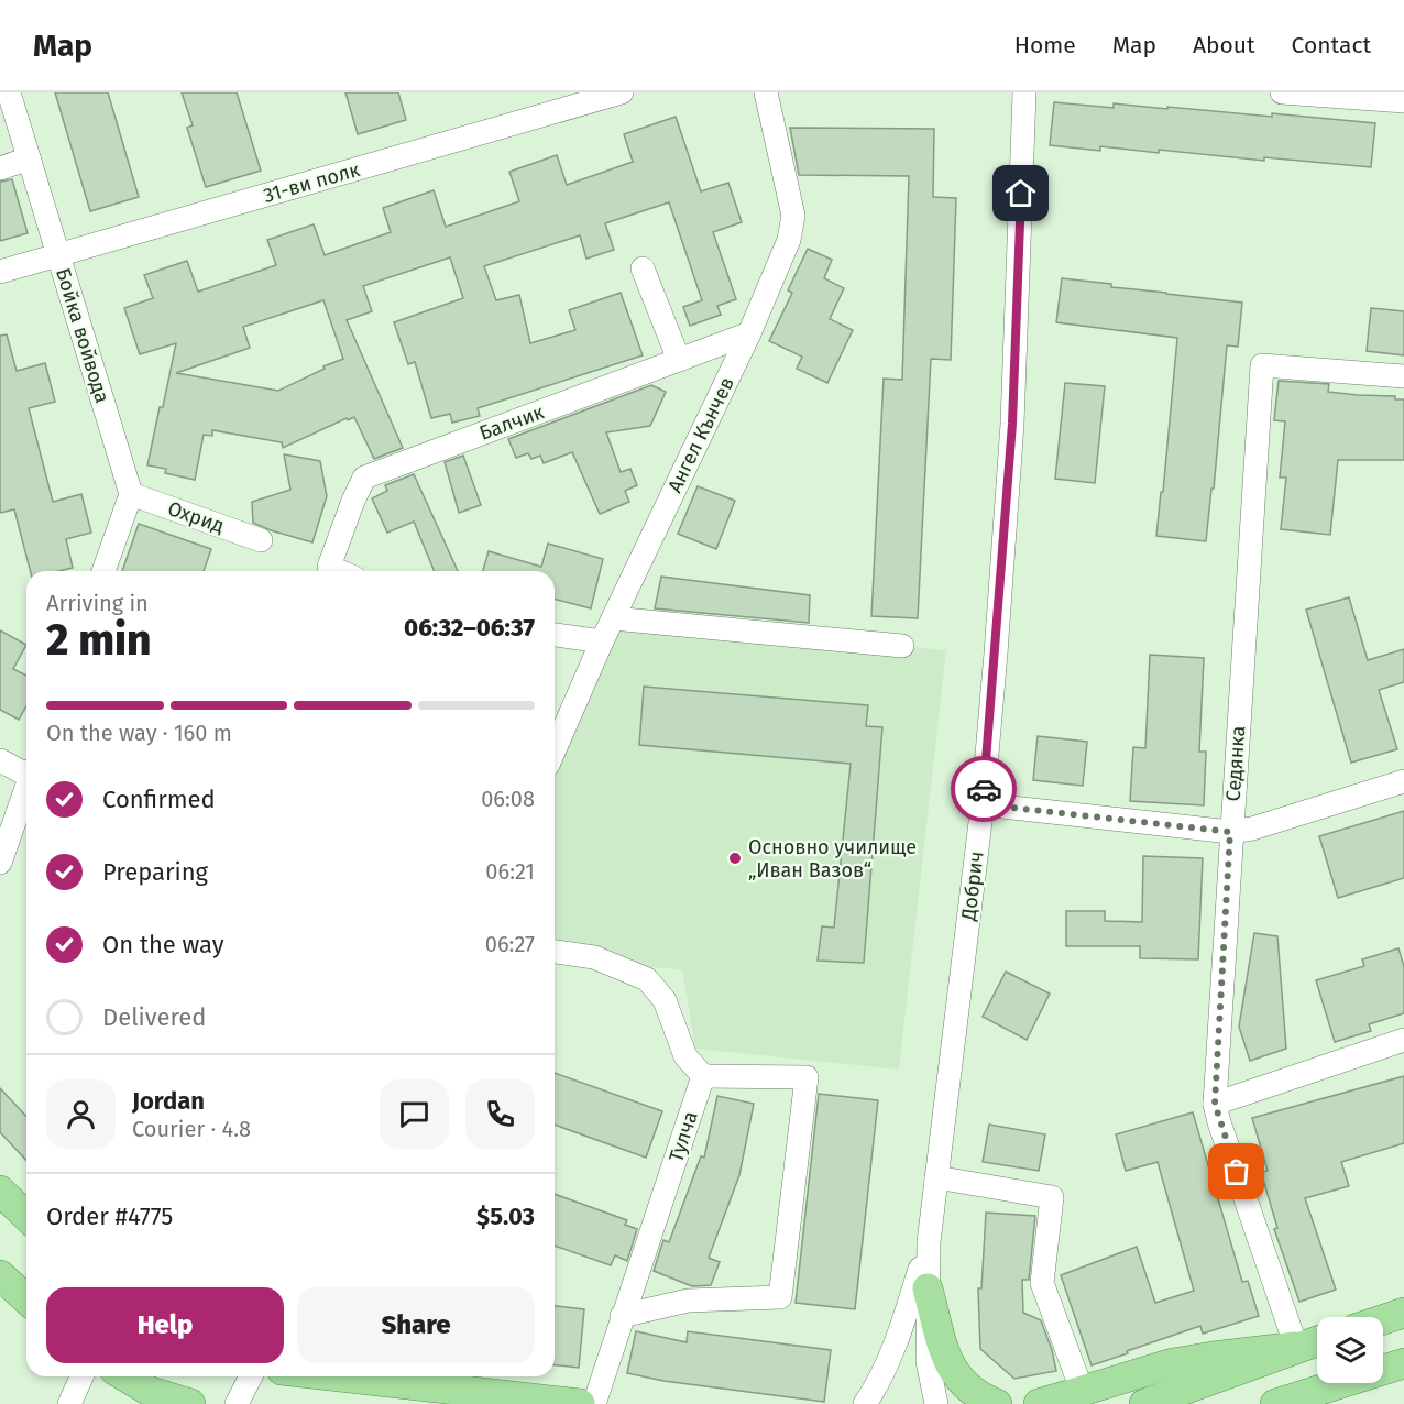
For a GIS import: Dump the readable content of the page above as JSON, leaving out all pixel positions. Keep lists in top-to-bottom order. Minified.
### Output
{"streets":{"street":["31-ви полк","Бойка войвода","Балчик","Ангел Кънчев","Охрид","Седянка","Добрич","Тулча"]},"crossings":[["31-ви полк","Бойка войвода"],["Бойка войвода","Охрид"],["Балчик","Ангел Кънчев"]],"places":["Основно училище „Иван Вазов“"],"page":{"header":"Map","nav":["Home","Map","About","Contact"],"heading":["2 min","Arriving in","06:32–06:37"],"panel":["Jordan","Courier · 4.8","Order #4775","$5.03"],"bar":"On the way · 160 m","list":[["Confirmed","06:08"],["Preparing","06:21"],["On the way","06:27"],"Delivered"],"buttons":["Help","Share"]}}
